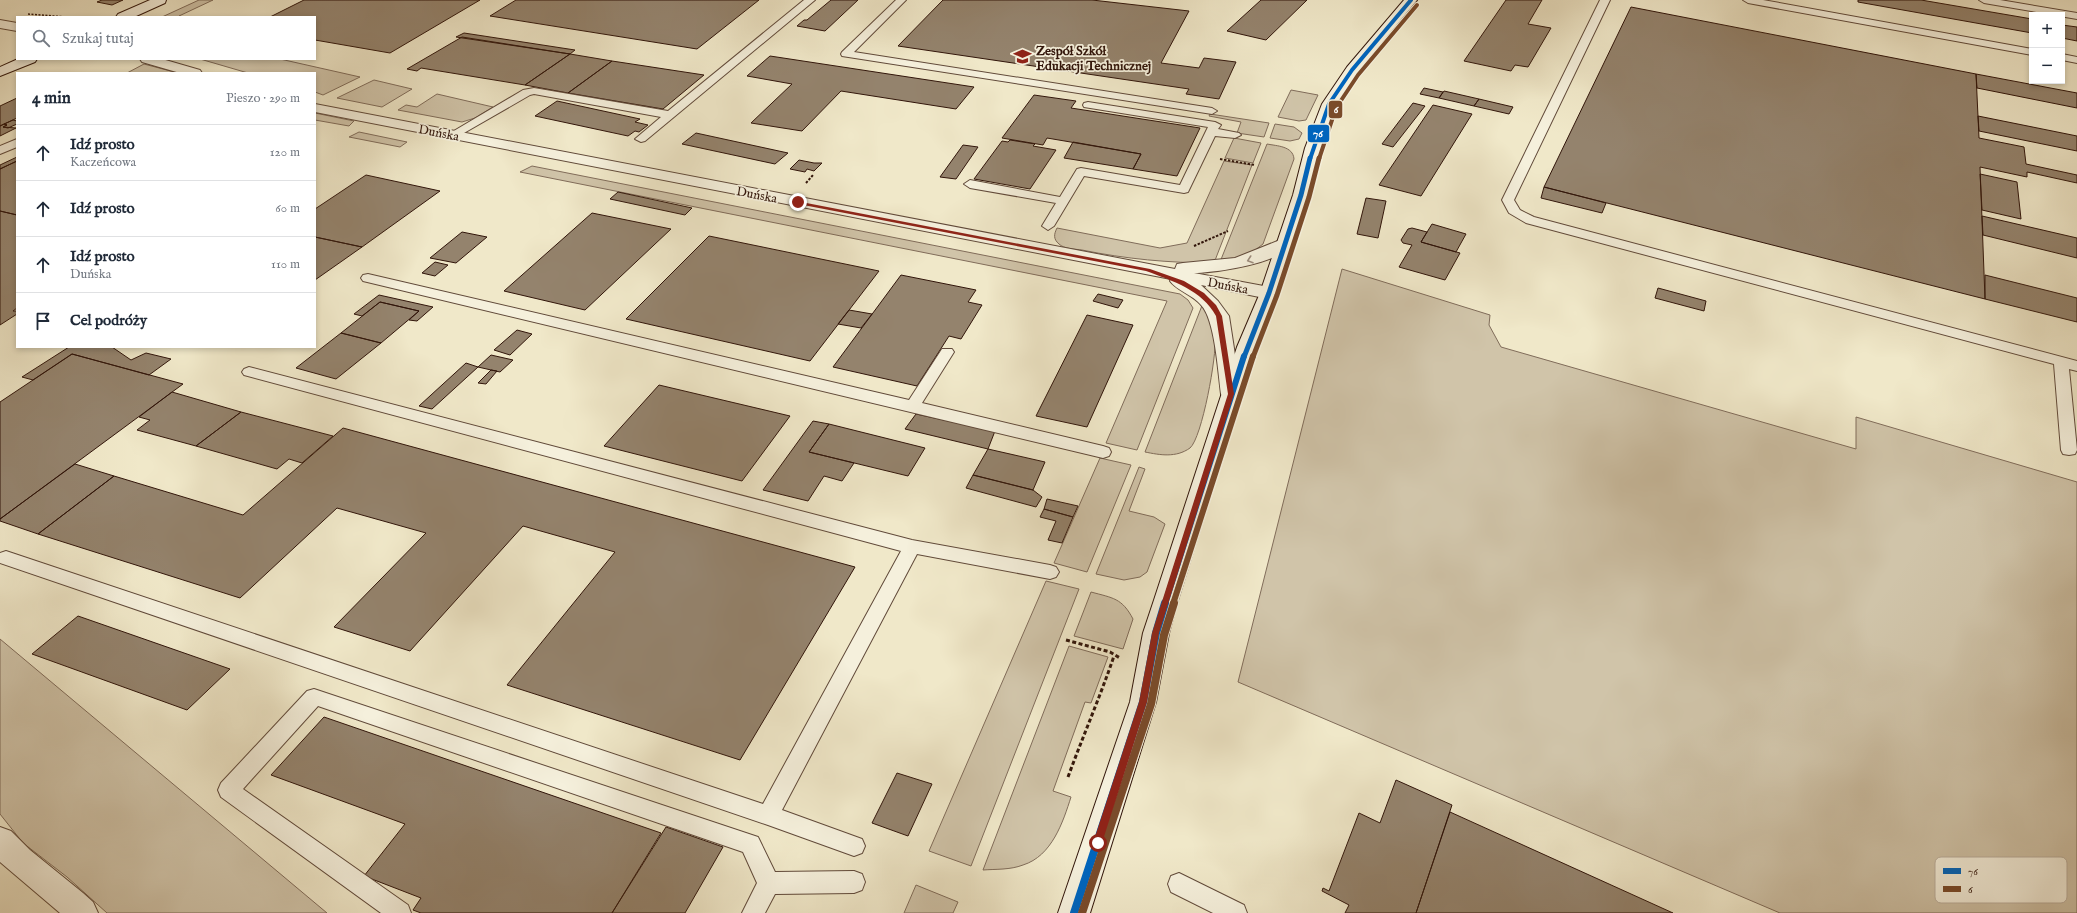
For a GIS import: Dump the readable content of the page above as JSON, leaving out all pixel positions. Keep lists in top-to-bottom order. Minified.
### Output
{"streets":{"street":["Duńska"]},"places":{"school or university":["Zespół Szkół Edukacji Technicznej"]},"lines":["transit line 76","transit line 6"],"legend":["76","6"],"page":{"map_buttons":["+","−"],"search":"Szukaj tutaj","heading":["4 min","Pieszo · 290 m"],"list":[["Idź prosto","Kaczeńcowa","120 m"],["Idź prosto","60 m"],["Idź prosto","Duńska","110 m"],"Cel podróży"]}}
